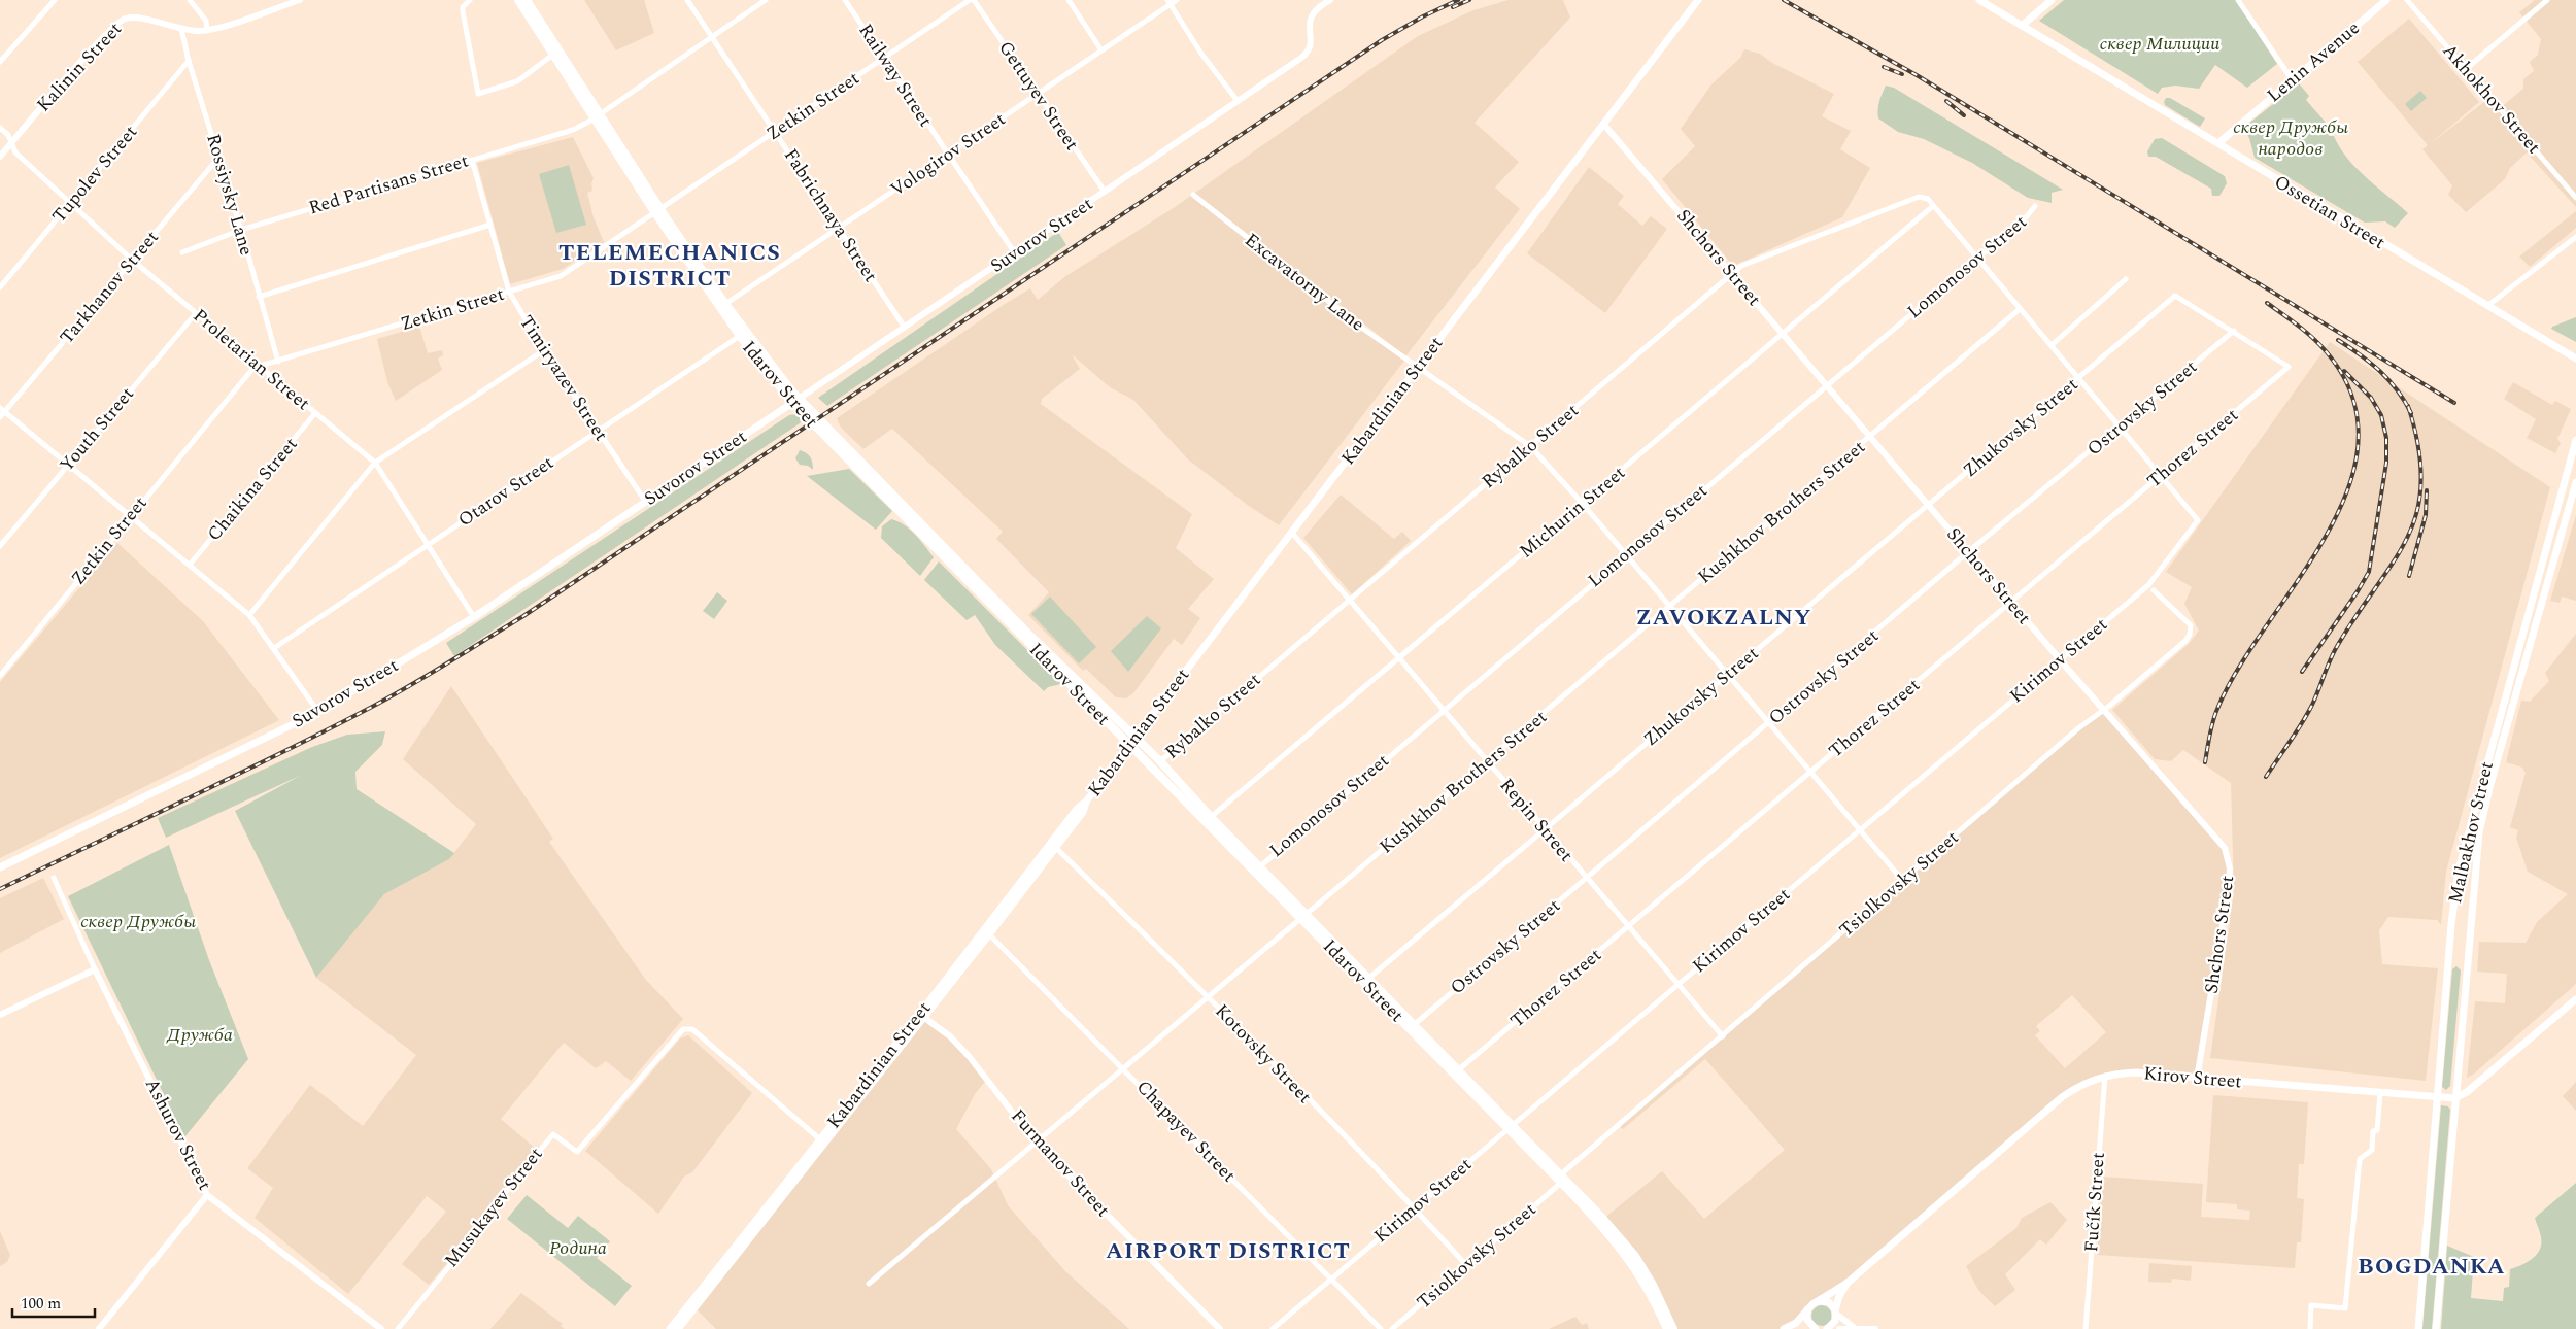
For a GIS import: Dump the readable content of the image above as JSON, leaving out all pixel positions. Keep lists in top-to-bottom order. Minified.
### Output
{"streets":{"main road":["Lenin Avenue","Ossetian Street","Suvorov Street","Idarov Street","Kabardinian Street","Malbakhov Street","Kirov Street"],"street":["Kalinin Street","Railway Street","Gettuyev Street","Akhokhov Street","Zetkin Street","Vologirov Street","Tupolev Street","Red Partisans Street","Rossiysky Lane","Fabrichnaya Street","Shchors Street","Lomonosov Street","Excavatorny Lane","Tarkhanov Street","Proletarian Street","Timiryazev Street","Ostrovsky Street","Zhukovsky Street","Youth Street","Rybalko Street","Thorez Street","Chaikina Street","Otarov Street","Michurin Street","Kushkhov Brothers Street","Kirimov Street","Repin Street","Tsiolkovsky Street","Kotovsky Street","Chapayev Street","Ashurov Street","Furmanov Street","Fučík Street","Musukayev Street"]},"crossings":[["Lenin Avenue","Ossetian Street"],["Kalinin Street","Rossiysky Lane"],["Kalinin Street","Proletarian Street"],["Railway Street","Zetkin Street"],["Railway Street","Vologirov Street"],["Railway Street","Suvorov Street"],["Gettuyev Street","Zetkin Street"],["Gettuyev Street","Vologirov Street"],["Gettuyev Street","Suvorov Street"],["Zetkin Street","Rossiysky Lane"],["Zetkin Street","Fabrichnaya Street"],["Zetkin Street","Proletarian Street"],["Zetkin Street","Timiryazev Street"],["Zetkin Street","Idarov Street"],["Vologirov Street","Fabrichnaya Street"],["Vologirov Street","Idarov Street"],["Tupolev Street","Rossiysky Lane"],["Tupolev Street","Proletarian Street"],["Red Partisans Street","Rossiysky Lane"],["Red Partisans Street","Fabrichnaya Street"],["Red Partisans Street","Timiryazev Street"],["Red Partisans Street","Idarov Street"],["Rossiysky Lane","Tarkhanov Street"],["Fabrichnaya Street","Suvorov Street"],["Suvorov Street","Proletarian Street"],["Suvorov Street","Timiryazev Street"],["Suvorov Street","Idarov Street"],["Shchors Street","Lomonosov Street"],["Shchors Street","Kabardinian Street"],["Shchors Street","Ostrovsky Street"],["Shchors Street","Zhukovsky Street"],["Shchors Street","Rybalko Street"],["Shchors Street","Thorez Street"],["Shchors Street","Michurin Street"],["Shchors Street","Kushkhov Brothers Street"],["Shchors Street","Kirimov Street"],["Shchors Street","Tsiolkovsky Street"],["Shchors Street","Kirov Street"],["Lomonosov Street","Excavatorny Lane"],["Lomonosov Street","Idarov Street"],["Lomonosov Street","Repin Street"],["Excavatorny Lane","Kabardinian Street"],["Excavatorny Lane","Ostrovsky Street"],["Excavatorny Lane","Zhukovsky Street"],["Excavatorny Lane","Rybalko Street"],["Excavatorny Lane","Thorez Street"],["Excavatorny Lane","Michurin Street"],["Excavatorny Lane","Kushkhov Brothers Street"],["Excavatorny Lane","Kirimov Street"],["Excavatorny Lane","Tsiolkovsky Street"],["Tarkhanov Street","Proletarian Street"],["Proletarian Street","Youth Street"],["Proletarian Street","Chaikina Street"],["Proletarian Street","Otarov Street"],["Timiryazev Street","Otarov Street"],["Idarov Street","Kabardinian Street"],["Idarov Street","Ostrovsky Street"],["Idarov Street","Zhukovsky Street"],["Idarov Street","Rybalko Street"],["Idarov Street","Thorez Street"],["Idarov Street","Otarov Street"],["Idarov Street","Michurin Street"],["Idarov Street","Kushkhov Brothers Street"],["Idarov Street","Kirimov Street"],["Idarov Street","Tsiolkovsky Street"],["Kabardinian Street","Repin Street"],["Kabardinian Street","Kotovsky Street"],["Kabardinian Street","Chapayev Street"],["Kabardinian Street","Furmanov Street"],["Kabardinian Street","Musukayev Street"],["Ostrovsky Street","Zhukovsky Street"],["Ostrovsky Street","Thorez Street"],["Ostrovsky Street","Repin Street"],["Zhukovsky Street","Thorez Street"],["Zhukovsky Street","Repin Street"],["Rybalko Street","Michurin Street"],["Rybalko Street","Repin Street"],["Thorez Street","Kirimov Street"],["Thorez Street","Repin Street"],["Michurin Street","Repin Street"],["Kushkhov Brothers Street","Repin Street"],["Kushkhov Brothers Street","Kotovsky Street"],["Kushkhov Brothers Street","Chapayev Street"],["Kushkhov Brothers Street","Furmanov Street"],["Kirimov Street","Repin Street"],["Kirimov Street","Kotovsky Street"],["Kirimov Street","Chapayev Street"],["Repin Street","Tsiolkovsky Street"],["Malbakhov Street","Kirov Street"],["Tsiolkovsky Street","Kotovsky Street"],["Kirov Street","Fučík Street"]],"districts":["TELEMECHANICS DISTRICT","ZAVOKZALNY","AIRPORT DISTRICT","BOGDANKA"],"parks":["сквер Милиции","сквер Дружбы народов","сквер Дружбы","Дружба","Родина"],"scale_bar":"100 m"}
